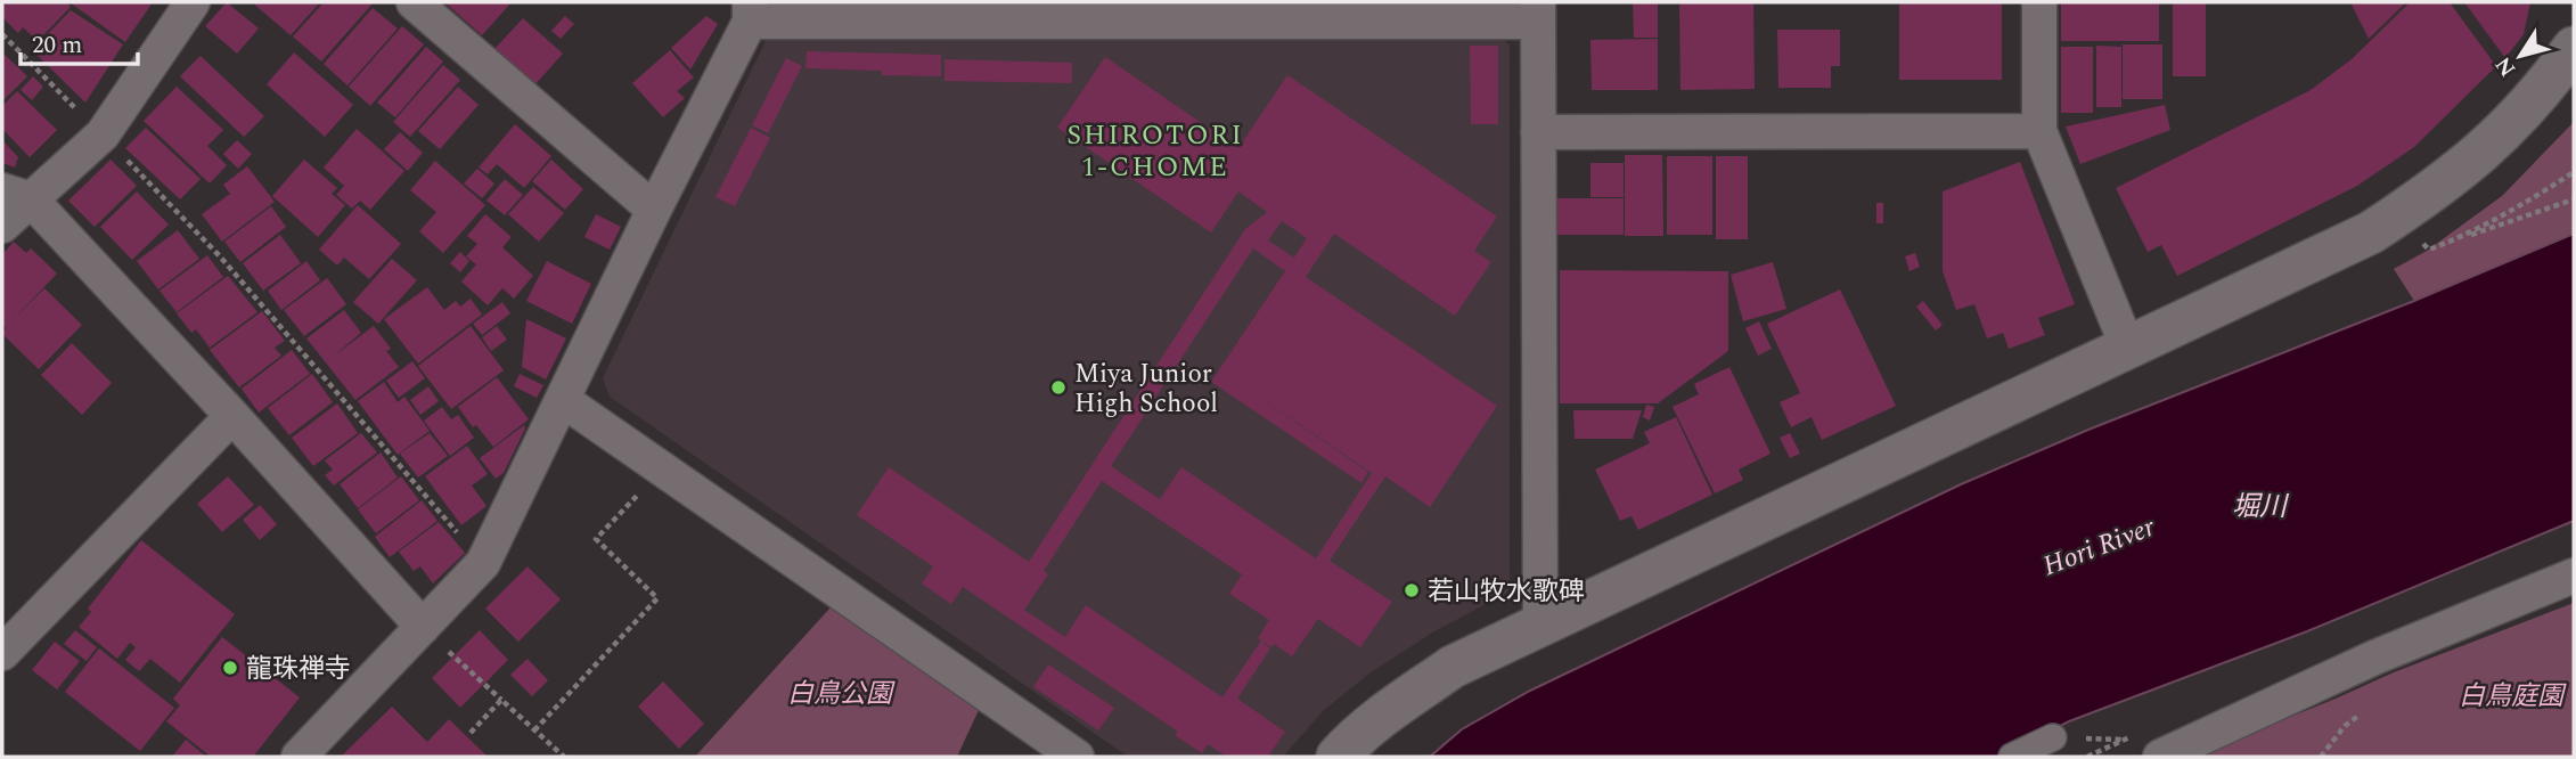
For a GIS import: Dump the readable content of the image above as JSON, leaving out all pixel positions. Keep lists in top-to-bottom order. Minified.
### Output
{"districts":["SHIROTORI 1-CHOME"],"water":["堀川","Hori River"],"parks":["白鳥公園","白鳥庭園"],"places":["Miya Junior High School","若山牧水歌碑","龍珠禅寺"],"scale_bar":"20 m","north":"bottom left"}
